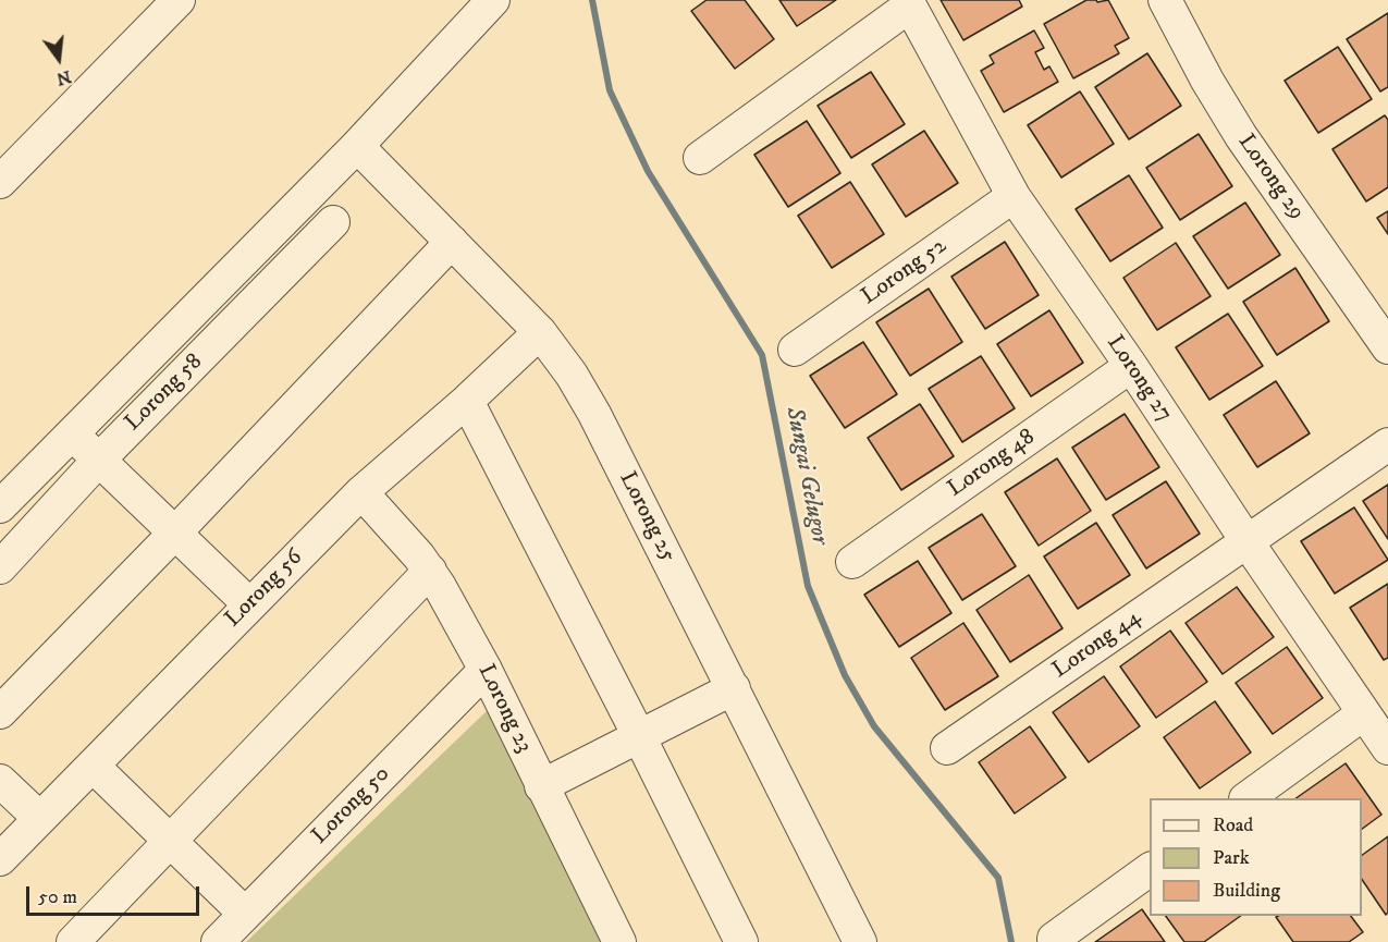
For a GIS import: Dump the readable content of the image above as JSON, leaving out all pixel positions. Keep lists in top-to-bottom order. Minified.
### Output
{"streets":{"street":["Lorong 29","Lorong 52","Lorong 27","Lorong 58","Lorong 48","Lorong 25","Lorong 56","Lorong 44","Lorong 23","Lorong 50"]},"crossings":[["Lorong 52","Lorong 27"],["Lorong 27","Lorong 48"],["Lorong 27","Lorong 44"],["Lorong 25","Lorong 56"],["Lorong 56","Lorong 23"],["Lorong 23","Lorong 50"]],"water":["Sungai Gelugor"],"legend":["Road","Park","Building"],"scale_bar":"50 m","north":"bottom"}
